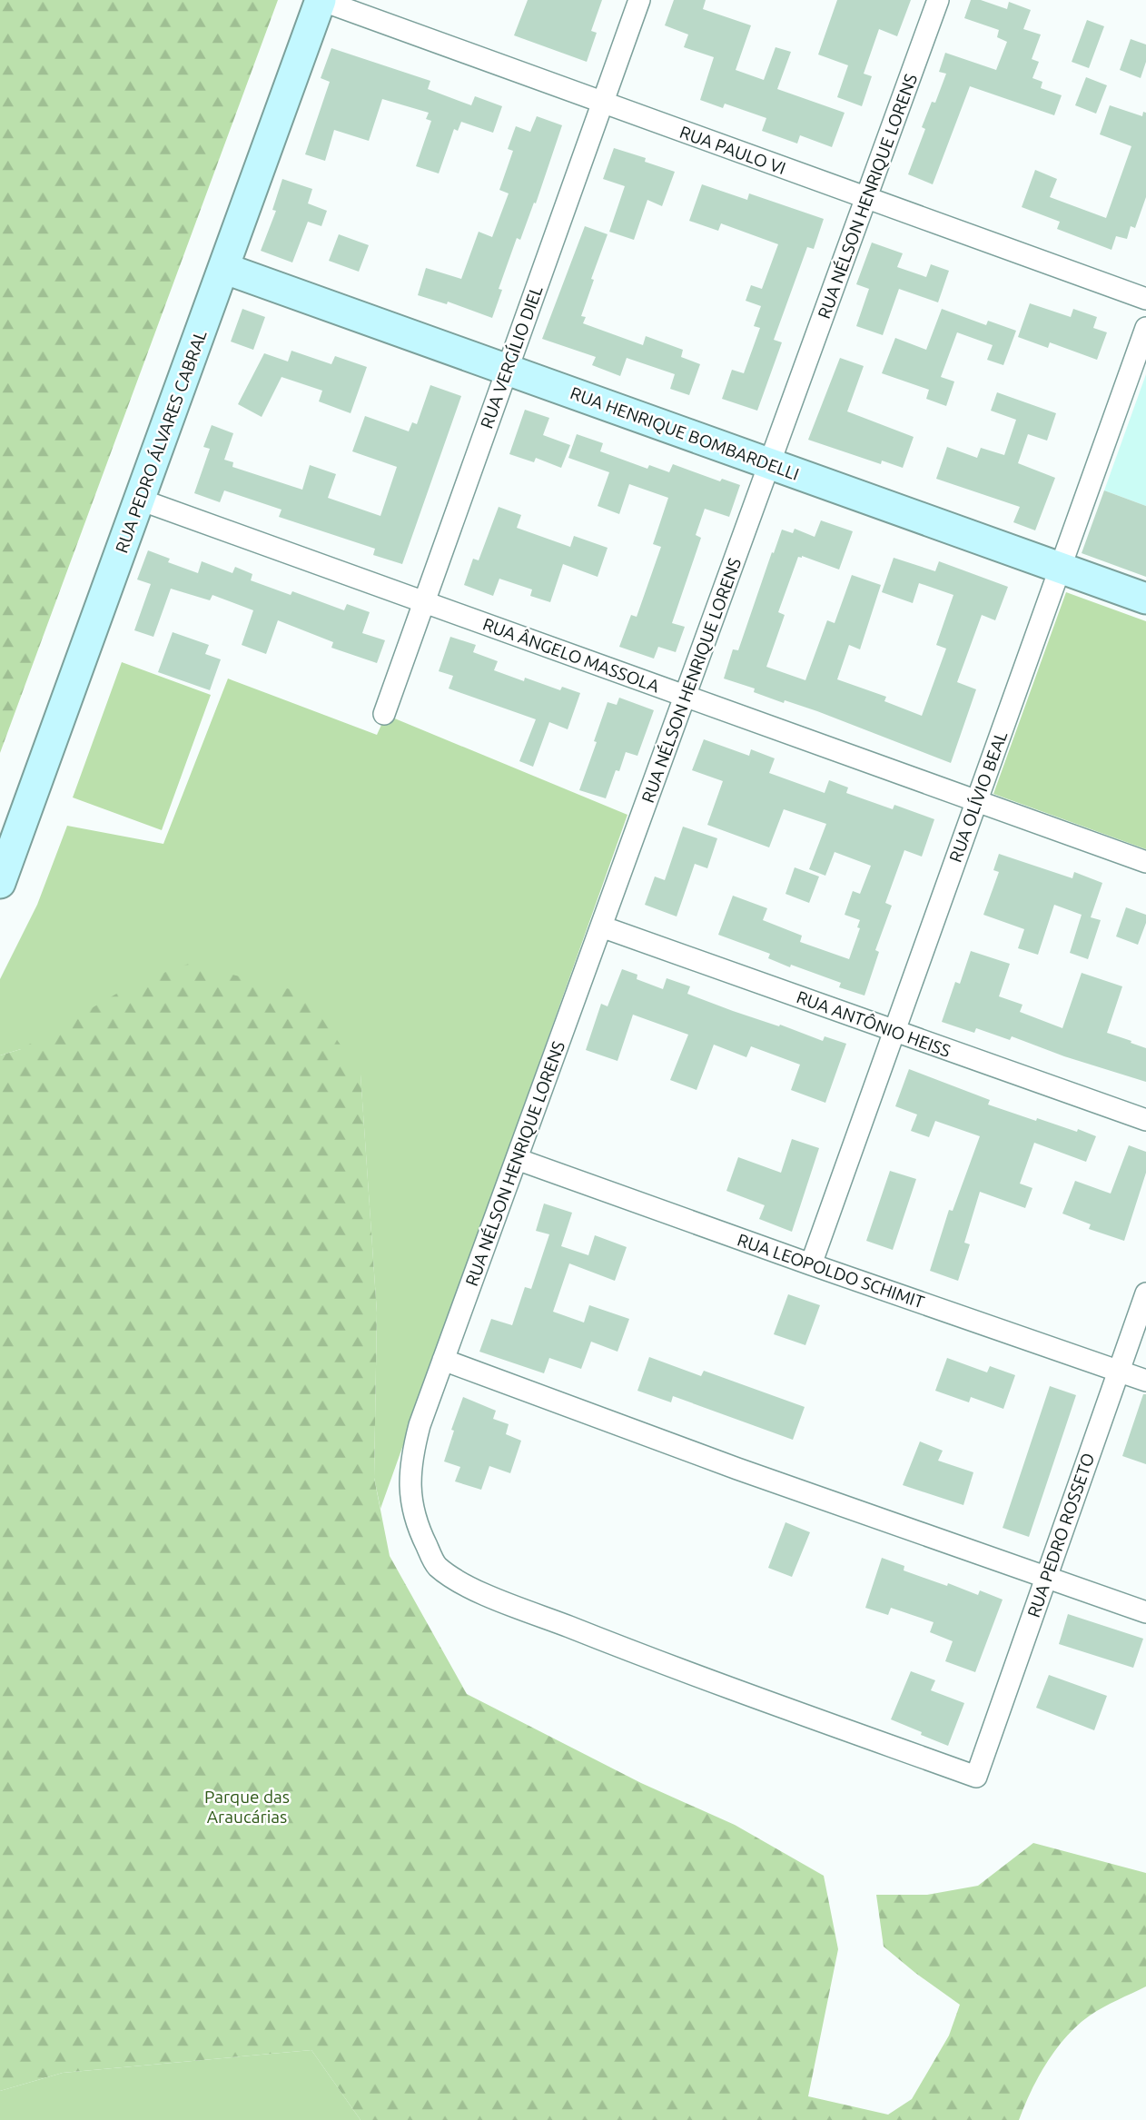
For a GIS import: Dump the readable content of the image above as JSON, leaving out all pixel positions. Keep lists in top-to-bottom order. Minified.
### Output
{"streets":{"street":["RUA PAULO VI","RUA NÉLSON HENRIQUE LORENS","RUA VERGÍLIO DIEL","RUA HENRIQUE BOMBARDELLI","RUA PEDRO ÁLVARES CABRAL","RUA ÂNGELO MASSOLA","RUA OLÍVIO BEAL","RUA ANTÔNIO HEISS","RUA LEOPOLDO SCHIMIT","RUA PEDRO ROSSETO"]},"crossings":[["RUA PAULO VI","RUA NÉLSON HENRIQUE LORENS"],["RUA PAULO VI","RUA VERGÍLIO DIEL"],["RUA PAULO VI","RUA PEDRO ÁLVARES CABRAL"],["RUA NÉLSON HENRIQUE LORENS","RUA HENRIQUE BOMBARDELLI"],["RUA NÉLSON HENRIQUE LORENS","RUA ÂNGELO MASSOLA"],["RUA NÉLSON HENRIQUE LORENS","RUA ANTÔNIO HEISS"],["RUA NÉLSON HENRIQUE LORENS","RUA LEOPOLDO SCHIMIT"],["RUA NÉLSON HENRIQUE LORENS","RUA PEDRO ROSSETO"],["RUA VERGÍLIO DIEL","RUA HENRIQUE BOMBARDELLI"],["RUA VERGÍLIO DIEL","RUA ÂNGELO MASSOLA"],["RUA HENRIQUE BOMBARDELLI","RUA PEDRO ÁLVARES CABRAL"],["RUA HENRIQUE BOMBARDELLI","RUA OLÍVIO BEAL"],["RUA PEDRO ÁLVARES CABRAL","RUA ÂNGELO MASSOLA"],["RUA ÂNGELO MASSOLA","RUA OLÍVIO BEAL"],["RUA OLÍVIO BEAL","RUA ANTÔNIO HEISS"],["RUA OLÍVIO BEAL","RUA LEOPOLDO SCHIMIT"],["RUA LEOPOLDO SCHIMIT","RUA PEDRO ROSSETO"]],"parks":["Parque das Araucárias"]}
